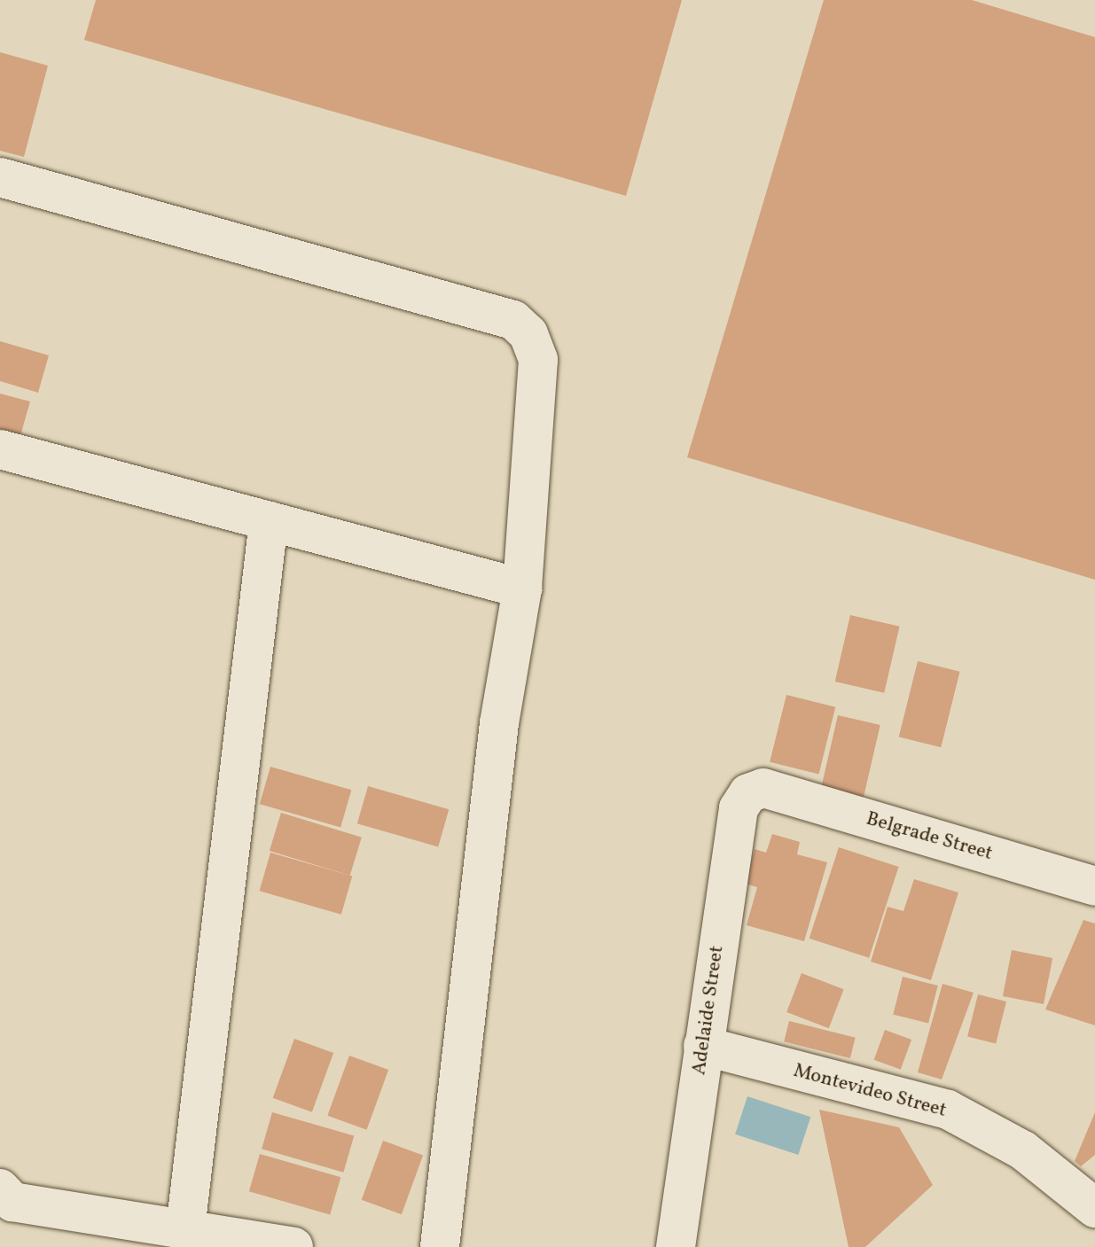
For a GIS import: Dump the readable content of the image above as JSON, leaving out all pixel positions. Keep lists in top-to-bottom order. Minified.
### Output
{"streets":{"street":["Belgrade Street","Adelaide Street","Montevideo Street"]},"crossings":[["Belgrade Street","Adelaide Street"],["Adelaide Street","Montevideo Street"]]}
